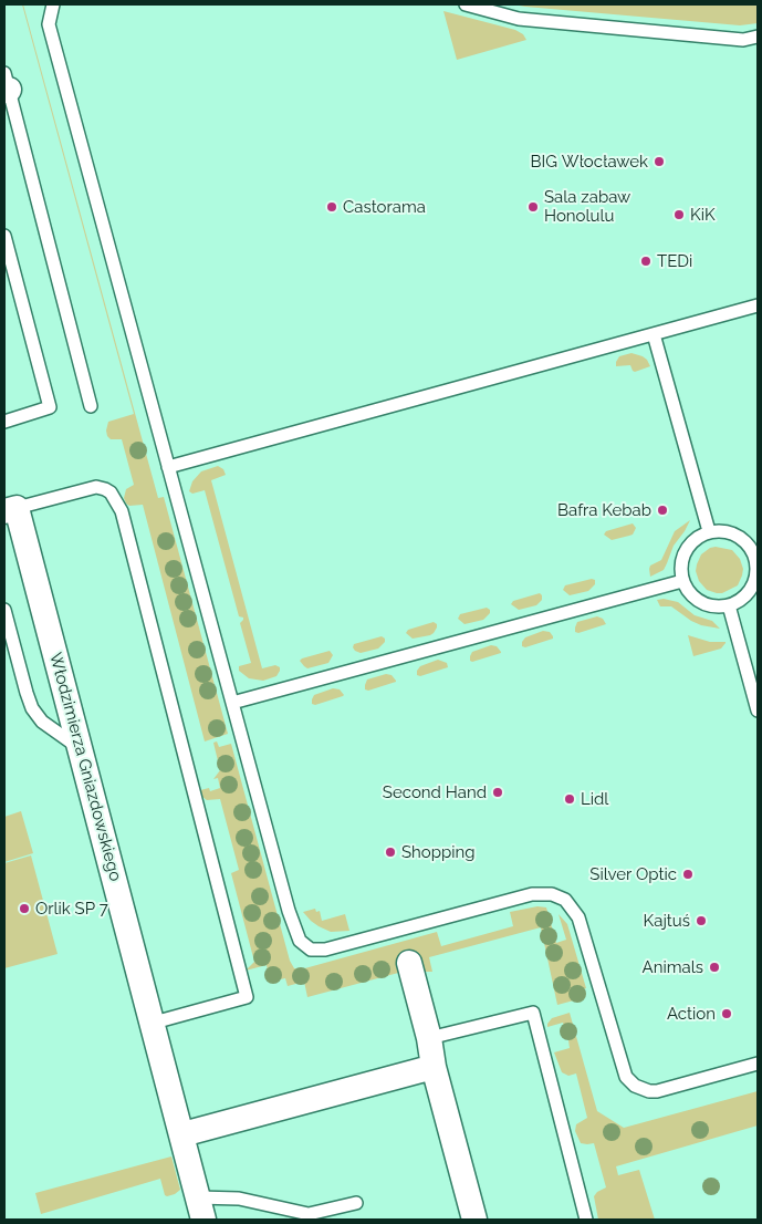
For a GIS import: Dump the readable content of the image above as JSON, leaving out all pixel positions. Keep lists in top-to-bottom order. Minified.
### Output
{"streets":{"street":["Włodzimierza Gniazdowskiego"]},"places":["BIG Włocławek","Castorama","Sala zabaw Honolulu","KiK","TEDi","Bafra Kebab","Second Hand","Lidl","Shopping","Silver Optic","Orlik SP 7","Kajtuś","Animals","Action"]}
